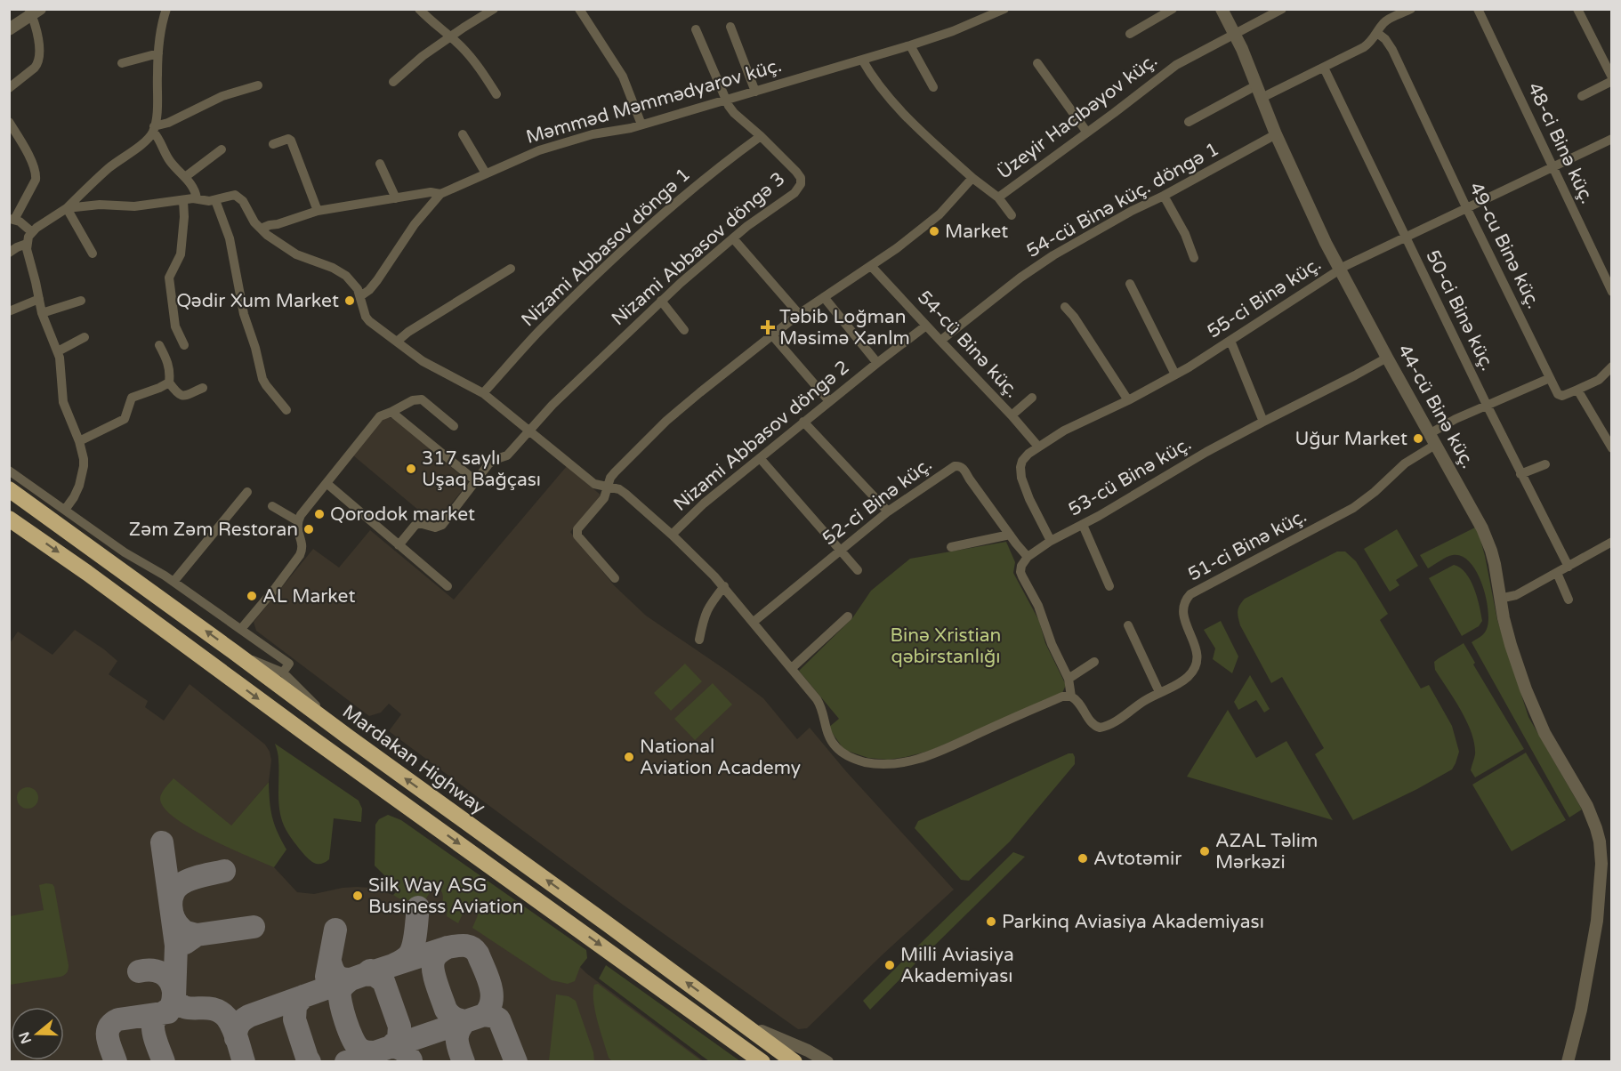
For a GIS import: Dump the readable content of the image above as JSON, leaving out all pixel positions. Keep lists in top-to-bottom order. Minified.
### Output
{"streets":{"highway":["Mardakan Highway"],"street":["Məmməd Məmmədyarov küç.","Üzeyir Hacıbəyov küç.","48-ci Binə küç.","54-cü Binə küç. döngə 1","49-cu Binə küç.","Nizami Abbasov döngə 1","Nizami Abbasov döngə 3","55-ci Binə küç.","50-ci Binə küç.","54-cü Binə küç.","44-cü Binə küç.","Nizami Abbasov döngə 2","53-cü Binə küç.","52-ci Binə küç.","51-ci Binə küç."]},"crossings":[["Məmməd Məmmədyarov küç.","Nizami Abbasov döngə 3"],["Üzeyir Hacıbəyov küç.","54-cü Binə küç."],["Üzeyir Hacıbəyov küç.","44-cü Binə küç."],["48-ci Binə küç.","55-ci Binə küç."],["54-cü Binə küç. döngə 1","54-cü Binə küç."],["54-cü Binə küç. döngə 1","44-cü Binə küç."],["49-cu Binə küç.","55-ci Binə küç."],["Nizami Abbasov döngə 1","Nizami Abbasov döngə 3"],["55-ci Binə küç.","50-ci Binə küç."],["55-ci Binə küç.","54-cü Binə küç."],["55-ci Binə küç.","44-cü Binə küç."],["55-ci Binə küç.","53-cü Binə küç."],["54-cü Binə küç.","Nizami Abbasov döngə 2"],["44-cü Binə küç.","53-cü Binə küç."],["44-cü Binə küç.","51-ci Binə küç."],["53-cü Binə küç.","52-ci Binə küç."]],"parks":["Binə Xristian qəbirstanlığı"],"places":{"other":["Market","Qədir Xum Market","Uğur Market","317 saylı Uşaq Bağçası","Qorodok market","Zəm Zəm Restoran","AL Market","National Aviation Academy","AZAL Təlim Mərkəzi","Avtotəmir","Silk Way ASG Business Aviation","Parkinq Aviasiya Akademiyası","Milli Aviasiya Akademiyası"],"health":["Təbib Loğman Məsimə Xanlm"]},"north":"left"}
